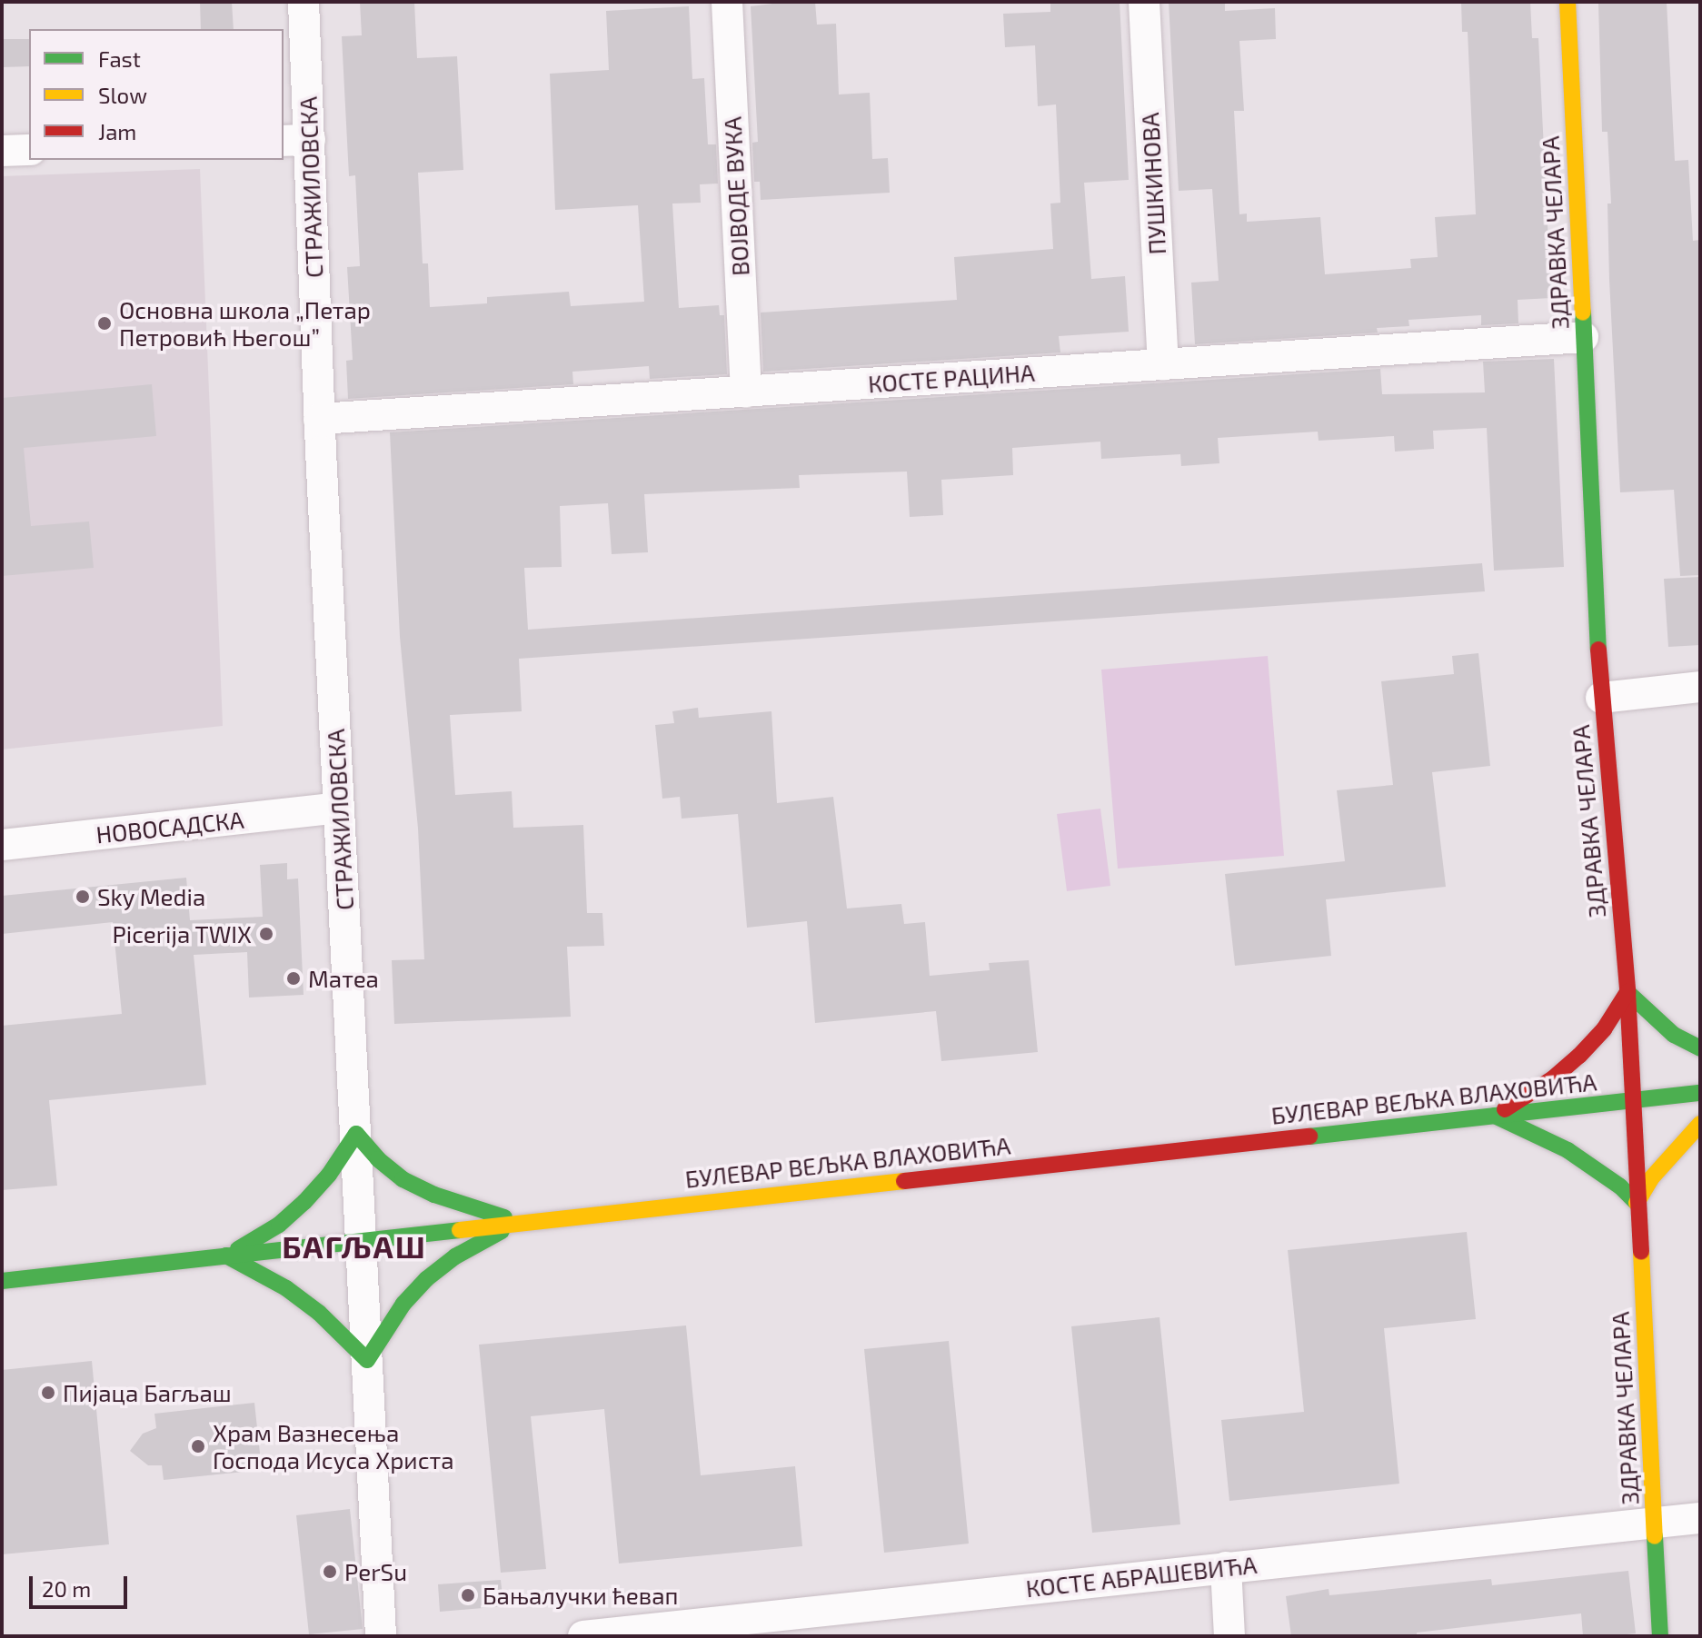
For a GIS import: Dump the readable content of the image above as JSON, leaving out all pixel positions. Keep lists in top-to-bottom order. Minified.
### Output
{"streets":{"main road":["ЗДРАВКА ЧЕЛАРА","БУЛЕВАР ВЕЉКА ВЛАХОВИЋА"],"street":["ПУШКИНОВА","СТРАЖИЛОВСКА","ВОЈВОДЕ ВУКА","КОСТЕ РАЦИНА","НОВОСАДСКА","КОСТЕ АБРАШЕВИЋА"]},"crossings":[["ПУШКИНОВА","КОСТЕ РАЦИНА"],["СТРАЖИЛОВСКА","КОСТЕ РАЦИНА"],["СТРАЖИЛОВСКА","НОВОСАДСКА"],["СТРАЖИЛОВСКА","БУЛЕВАР ВЕЉКА ВЛАХОВИЋА"],["ВОЈВОДЕ ВУКА","КОСТЕ РАЦИНА"],["ЗДРАВКА ЧЕЛАРА","КОСТЕ РАЦИНА"],["ЗДРАВКА ЧЕЛАРА","БУЛЕВАР ВЕЉКА ВЛАХОВИЋА"],["ЗДРАВКА ЧЕЛАРА","КОСТЕ АБРАШЕВИЋА"]],"districts":["БАГЉАШ"],"places":["Основна школа „Петар Петровић Његош”","Sky Media","Picerija TWIX","Матеа","Пијаца Багљаш","Храм Вазнесења Господа Исуса Христа","PerSu","Бањалучки ћевап"],"legend":["Fast","Slow","Jam"],"scale_bar":"20 m"}
